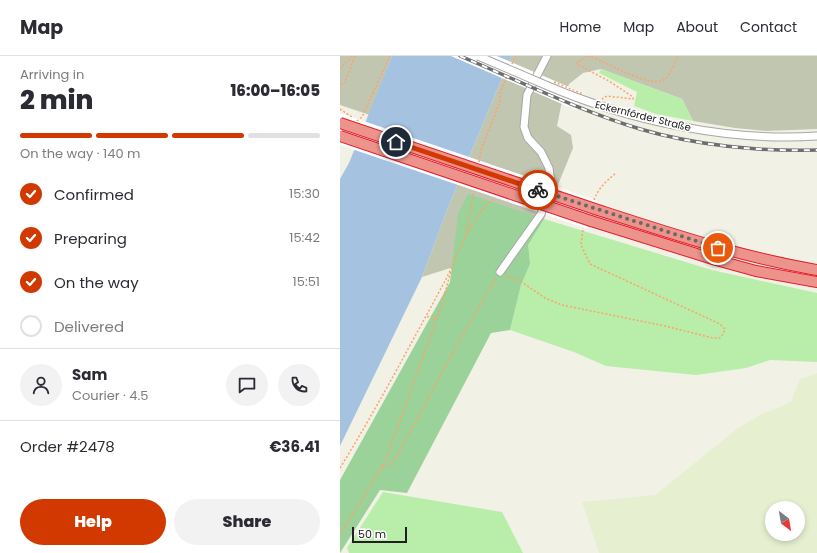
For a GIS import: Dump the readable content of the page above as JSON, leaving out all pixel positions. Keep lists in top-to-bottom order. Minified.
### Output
{"streets":{"street":["Eckernförder Straße"]},"scale_bar":"50 m","north":"bottom right","page":{"header":"Map","nav":["Home","Map","About","Contact"],"heading":["2 min","Arriving in","16:00–16:05"],"panel":["Sam","Courier · 4.5","Order #2478","€36.41"],"bar":"On the way · 140 m","list":[["Confirmed","15:30"],["Preparing","15:42"],["On the way","15:51"],"Delivered"],"buttons":["Help","Share"],"scale":"50 m"}}
